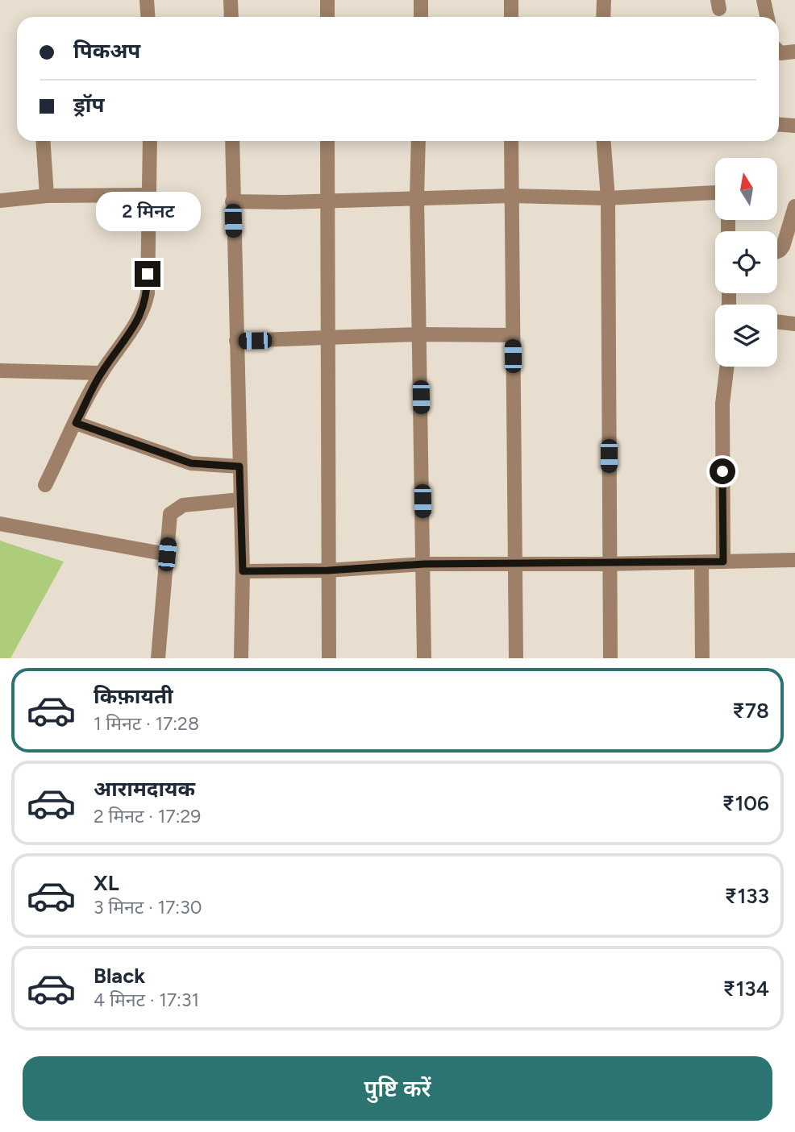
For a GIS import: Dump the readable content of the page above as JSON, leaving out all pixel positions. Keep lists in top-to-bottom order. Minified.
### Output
{"north":"top","page":{"banner":["पिकअप","ड्रॉप"],"bubble":"2 मिनट","list":[{"name":"किफ़ायती","note":"1 मिनट · 17:28","value":"₹78"},{"name":"आरामदायक","note":"2 मिनट · 17:29","value":"₹106"},{"name":"XL","note":"3 मिनट · 17:30","value":"₹133"},{"name":"Black","note":"4 मिनट · 17:31","value":"₹134"}],"buttons":"पुष्टि करें"}}
